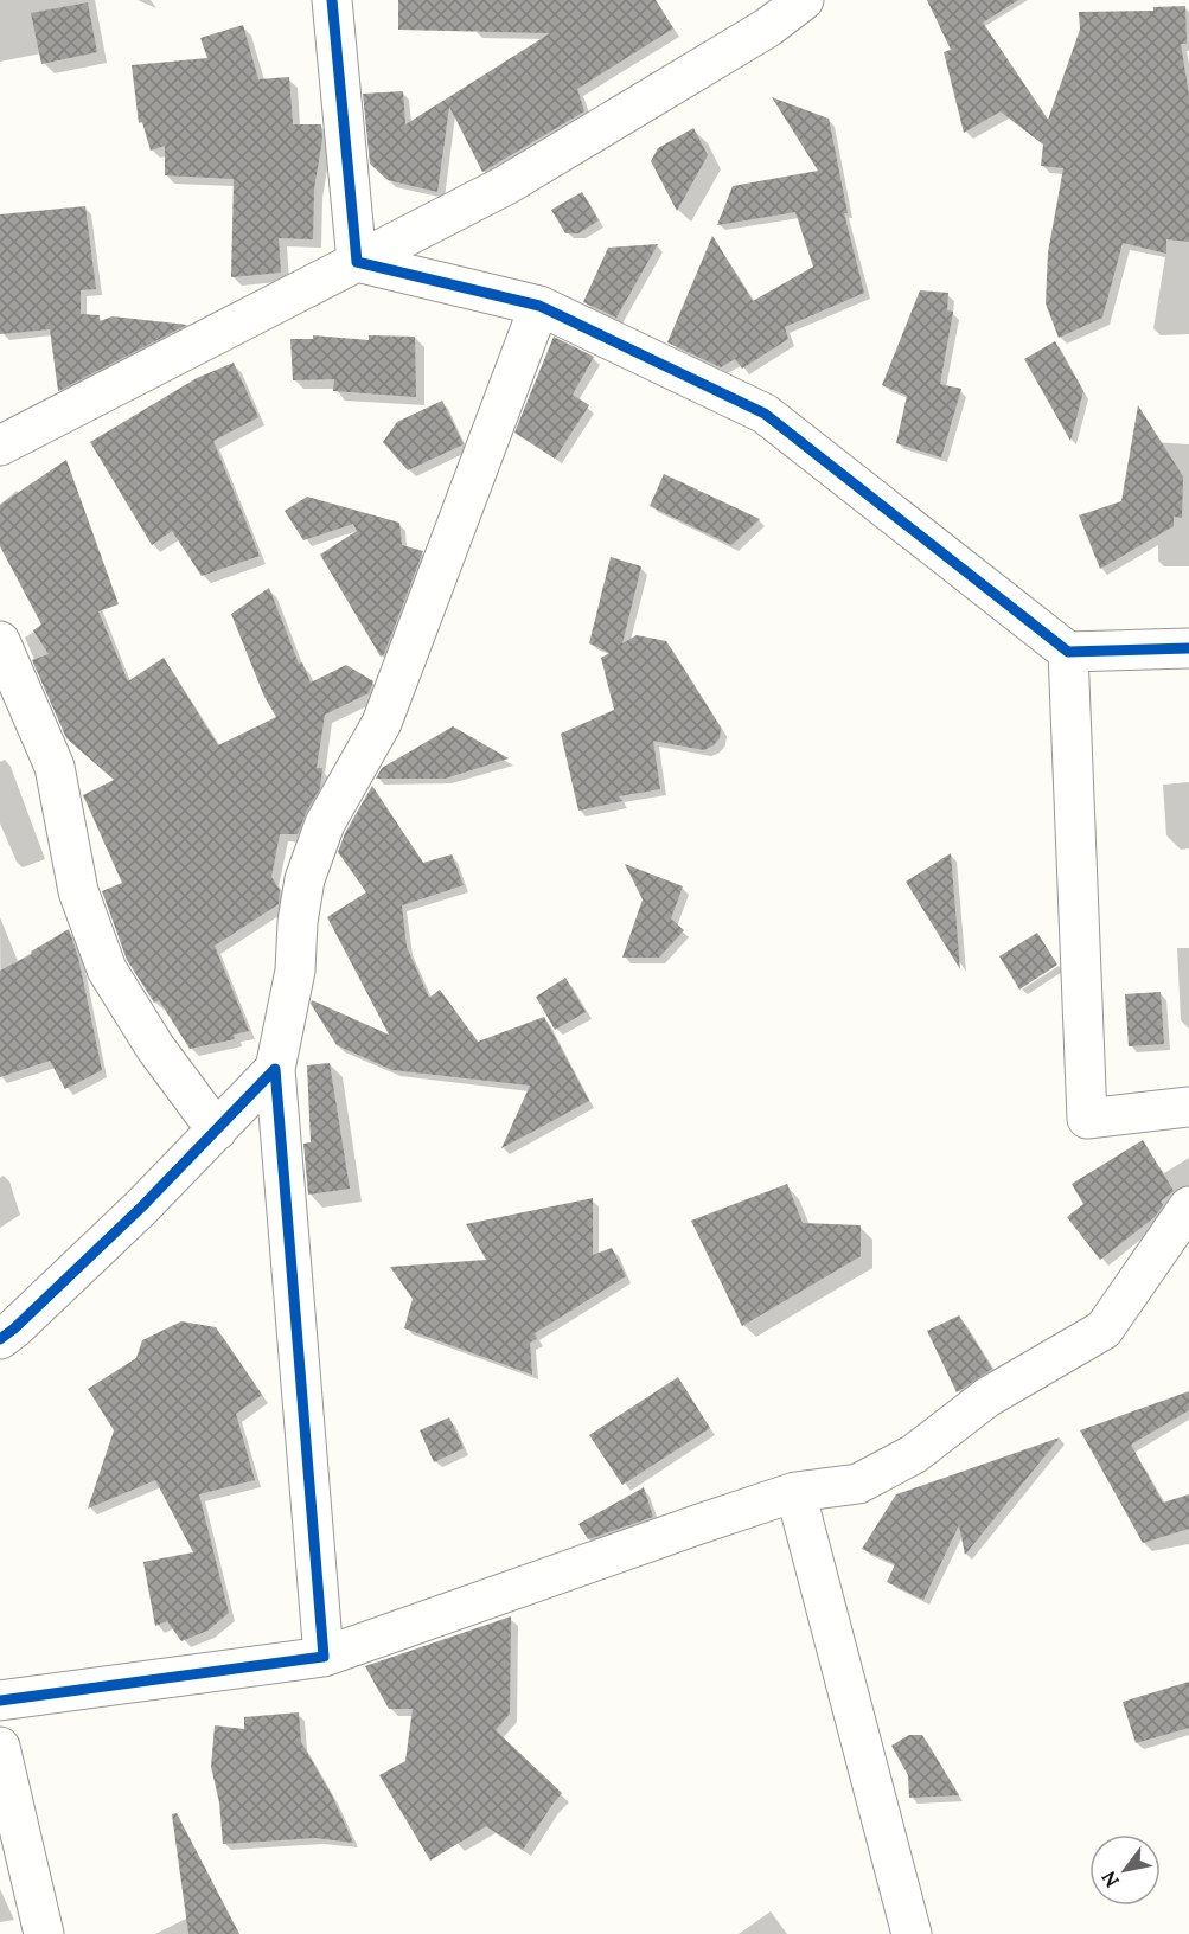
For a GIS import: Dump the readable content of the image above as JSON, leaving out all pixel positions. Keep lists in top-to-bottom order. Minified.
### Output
{"north":"bottom left"}
